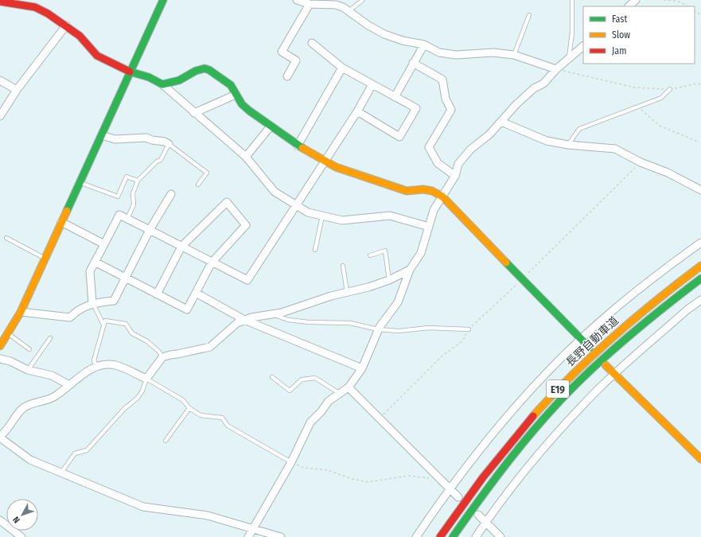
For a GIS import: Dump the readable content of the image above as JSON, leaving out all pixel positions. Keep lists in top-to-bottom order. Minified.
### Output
{"streets":{"main road":["長野自動車道","E19"]},"legend":["Fast","Slow","Jam"],"north":"bottom left"}
